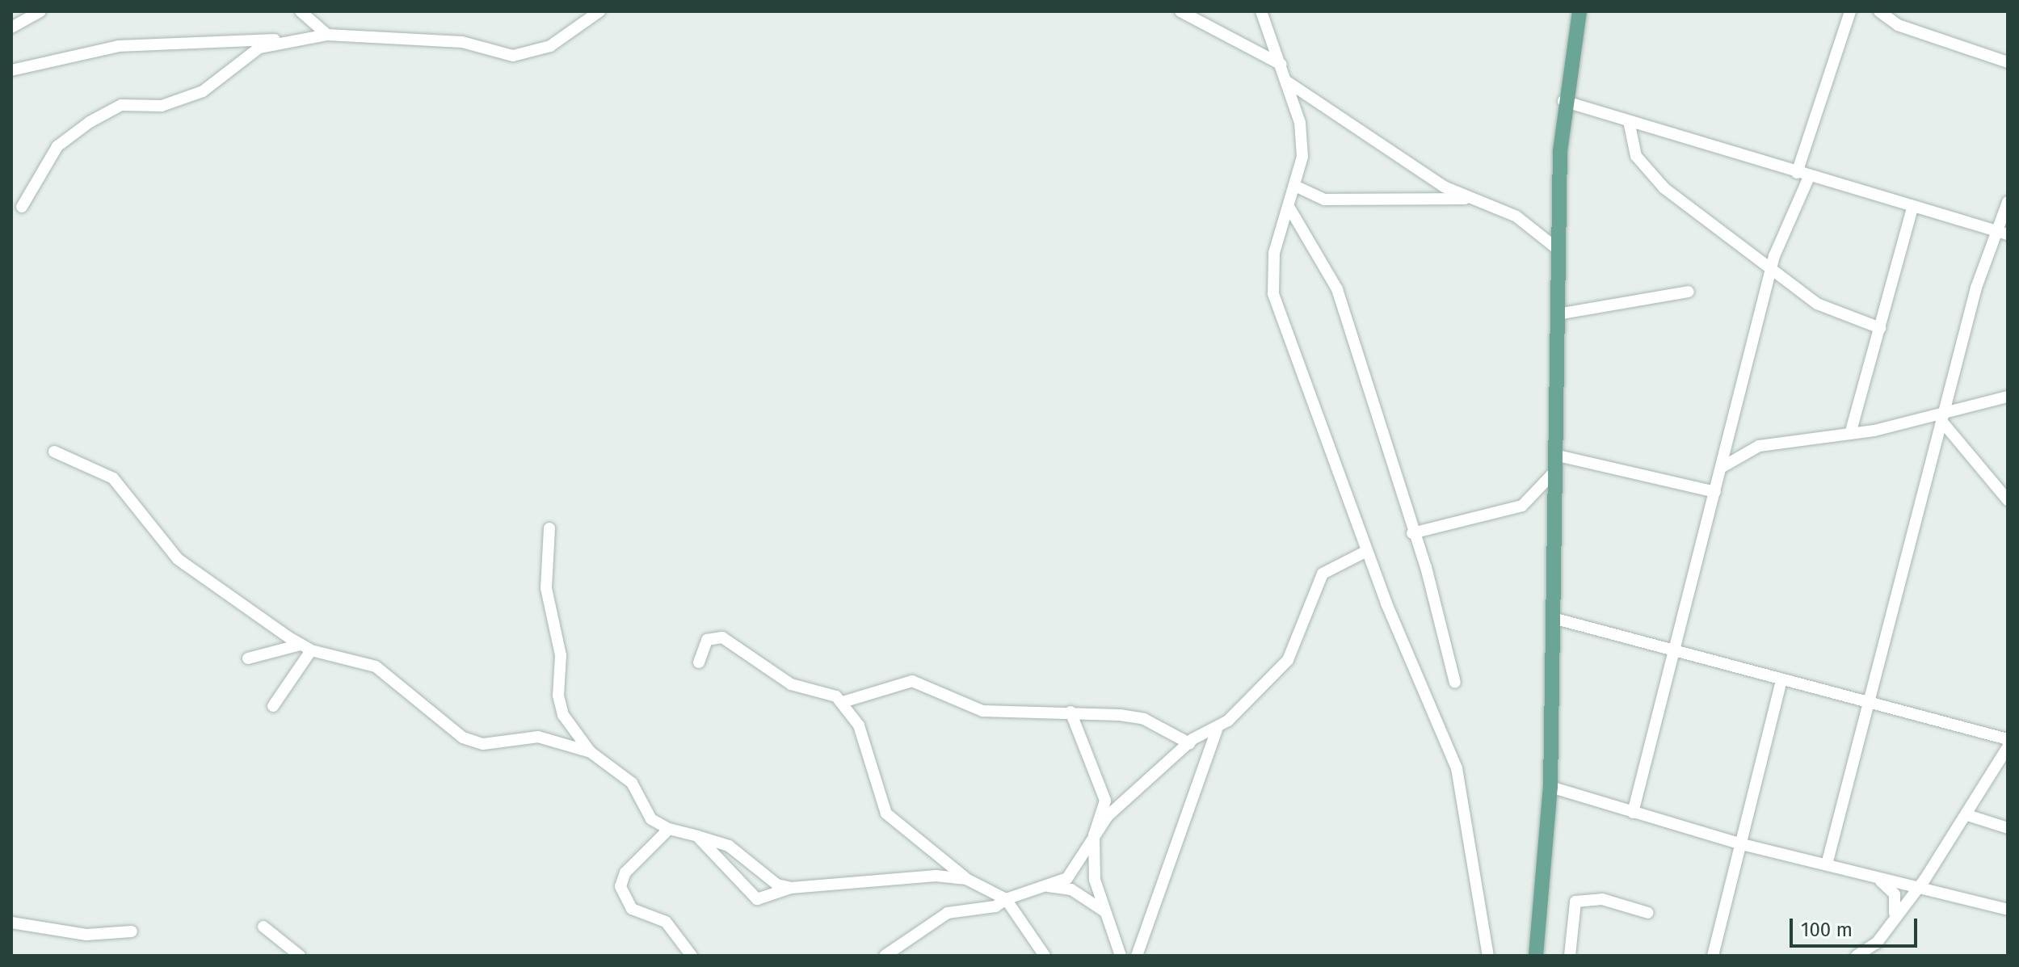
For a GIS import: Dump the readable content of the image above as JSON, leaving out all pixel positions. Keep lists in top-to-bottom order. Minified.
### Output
{"scale_bar":"100 m"}
